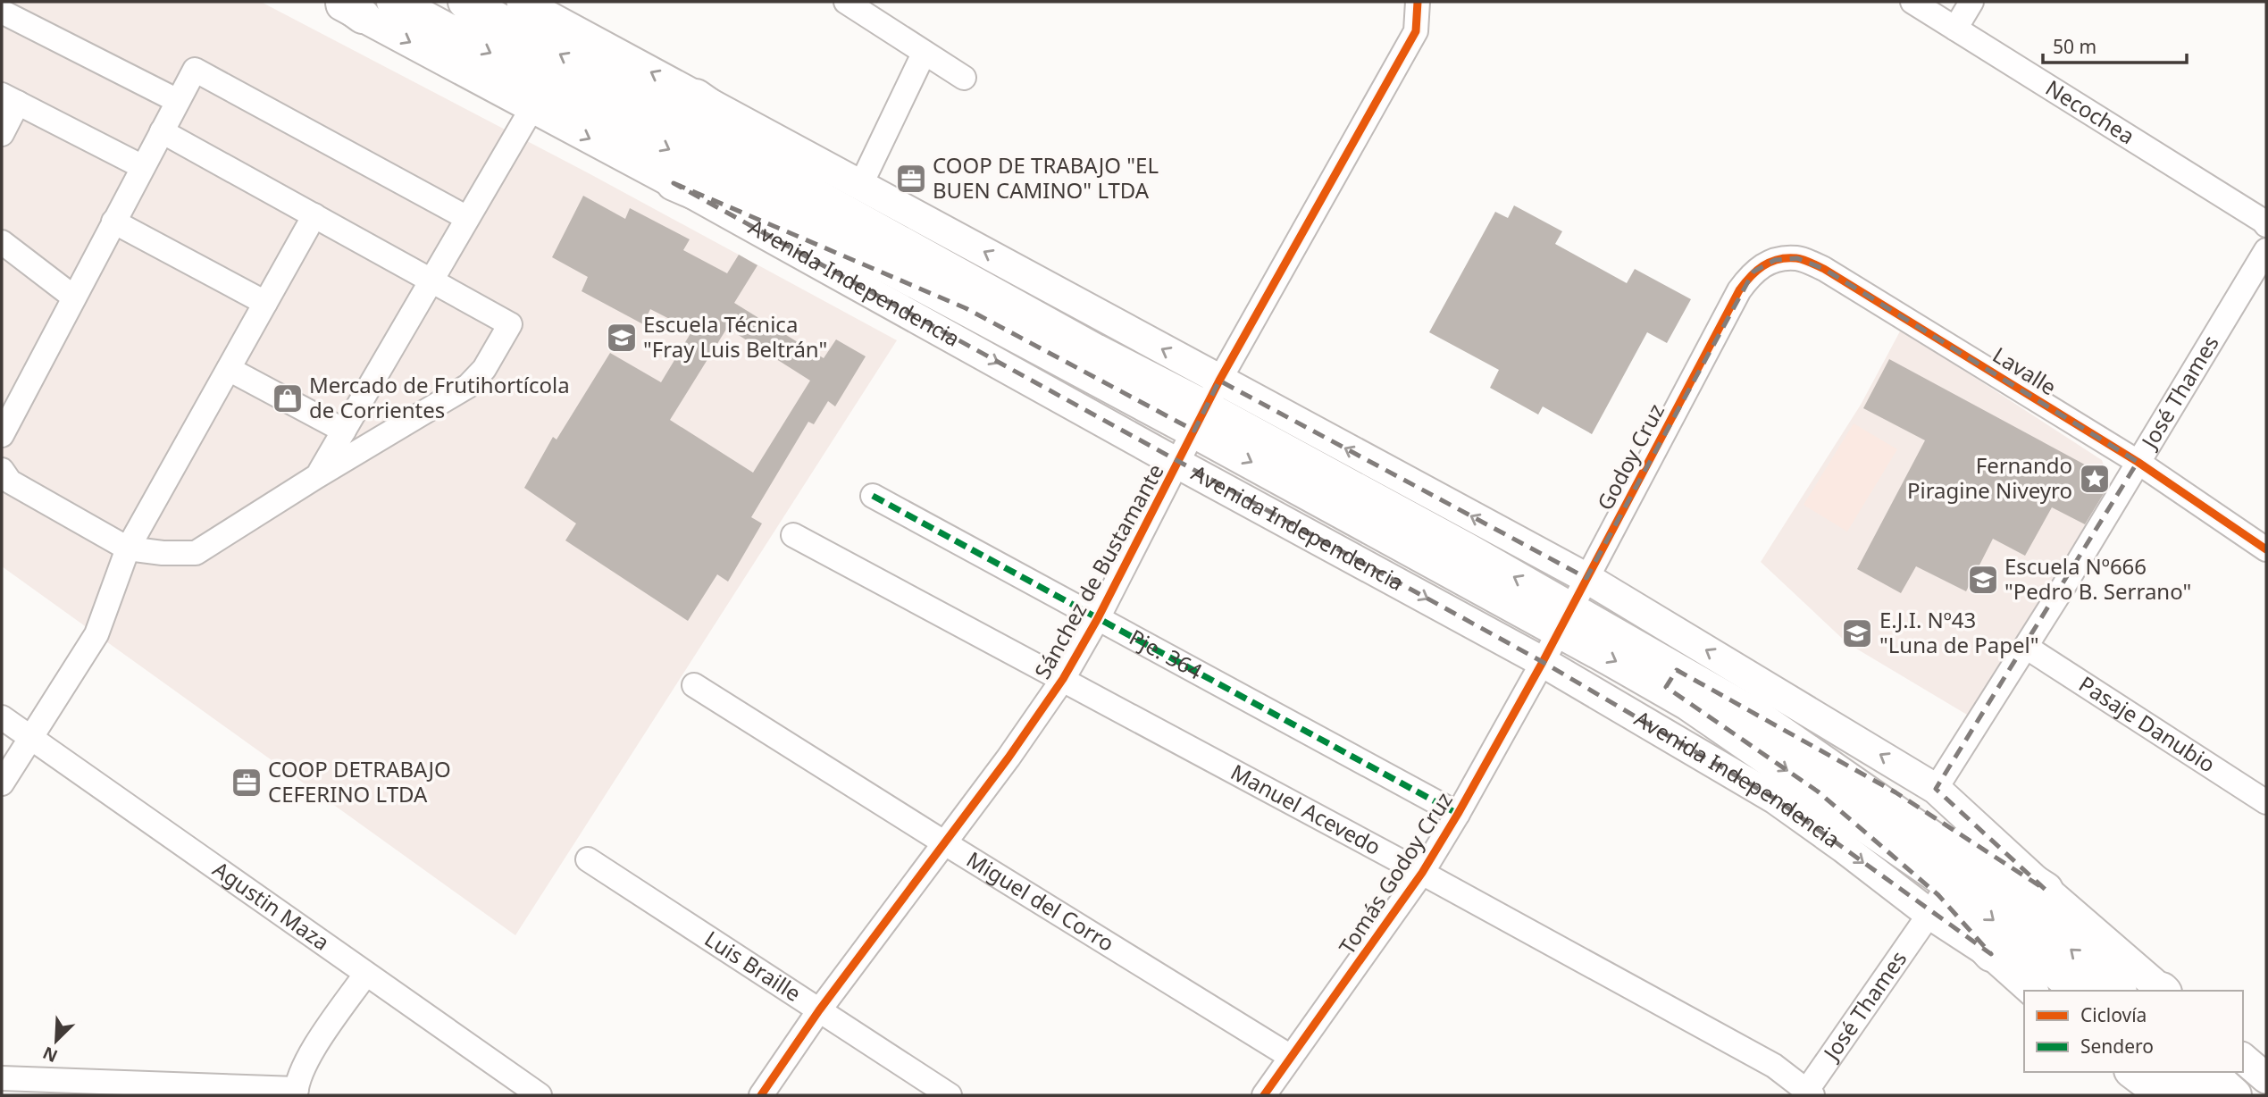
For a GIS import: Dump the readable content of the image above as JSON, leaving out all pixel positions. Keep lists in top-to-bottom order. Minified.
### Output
{"streets":{"highway":["Avenida Independencia"],"street":["Necochea","Lavalle","José Thames","Godoy Cruz","Sánchez de Bustamante","Pje. 364","Pasaje Danubio","Manuel Acevedo","Tomás Godoy Cruz","Miguel del Corro","Agustin Maza","Luis Braille"]},"crossings":[["Avenida Independencia","José Thames"],["Avenida Independencia","Godoy Cruz"],["Avenida Independencia","Sánchez de Bustamante"],["Avenida Independencia","Tomás Godoy Cruz"],["Lavalle","José Thames"],["Lavalle","Godoy Cruz"],["José Thames","Pasaje Danubio"],["José Thames","Manuel Acevedo"],["Godoy Cruz","Tomás Godoy Cruz"],["Sánchez de Bustamante","Pje. 364"],["Sánchez de Bustamante","Manuel Acevedo"],["Sánchez de Bustamante","Miguel del Corro"],["Sánchez de Bustamante","Luis Braille"],["Pje. 364","Tomás Godoy Cruz"],["Manuel Acevedo","Tomás Godoy Cruz"],["Tomás Godoy Cruz","Miguel del Corro"]],"places":{"office":["COOP DE TRABAJO \"EL BUEN CAMINO\" LTDA","COOP DETRABAJO CEFERINO LTDA"],"school or university":["Escuela Técnica \"Fray Luis Beltrán\"","Escuela Nº666 \"Pedro B. Serrano\"","E.J.I. Nº43 \"Luna de Papel\""],"shop":["Mercado de Frutihortícola de Corrientes"],"place":["Fernando Piragine Niveyro"]},"legend":["Ciclovía","Sendero"],"scale_bar":"50 m","north":"bottom left"}
